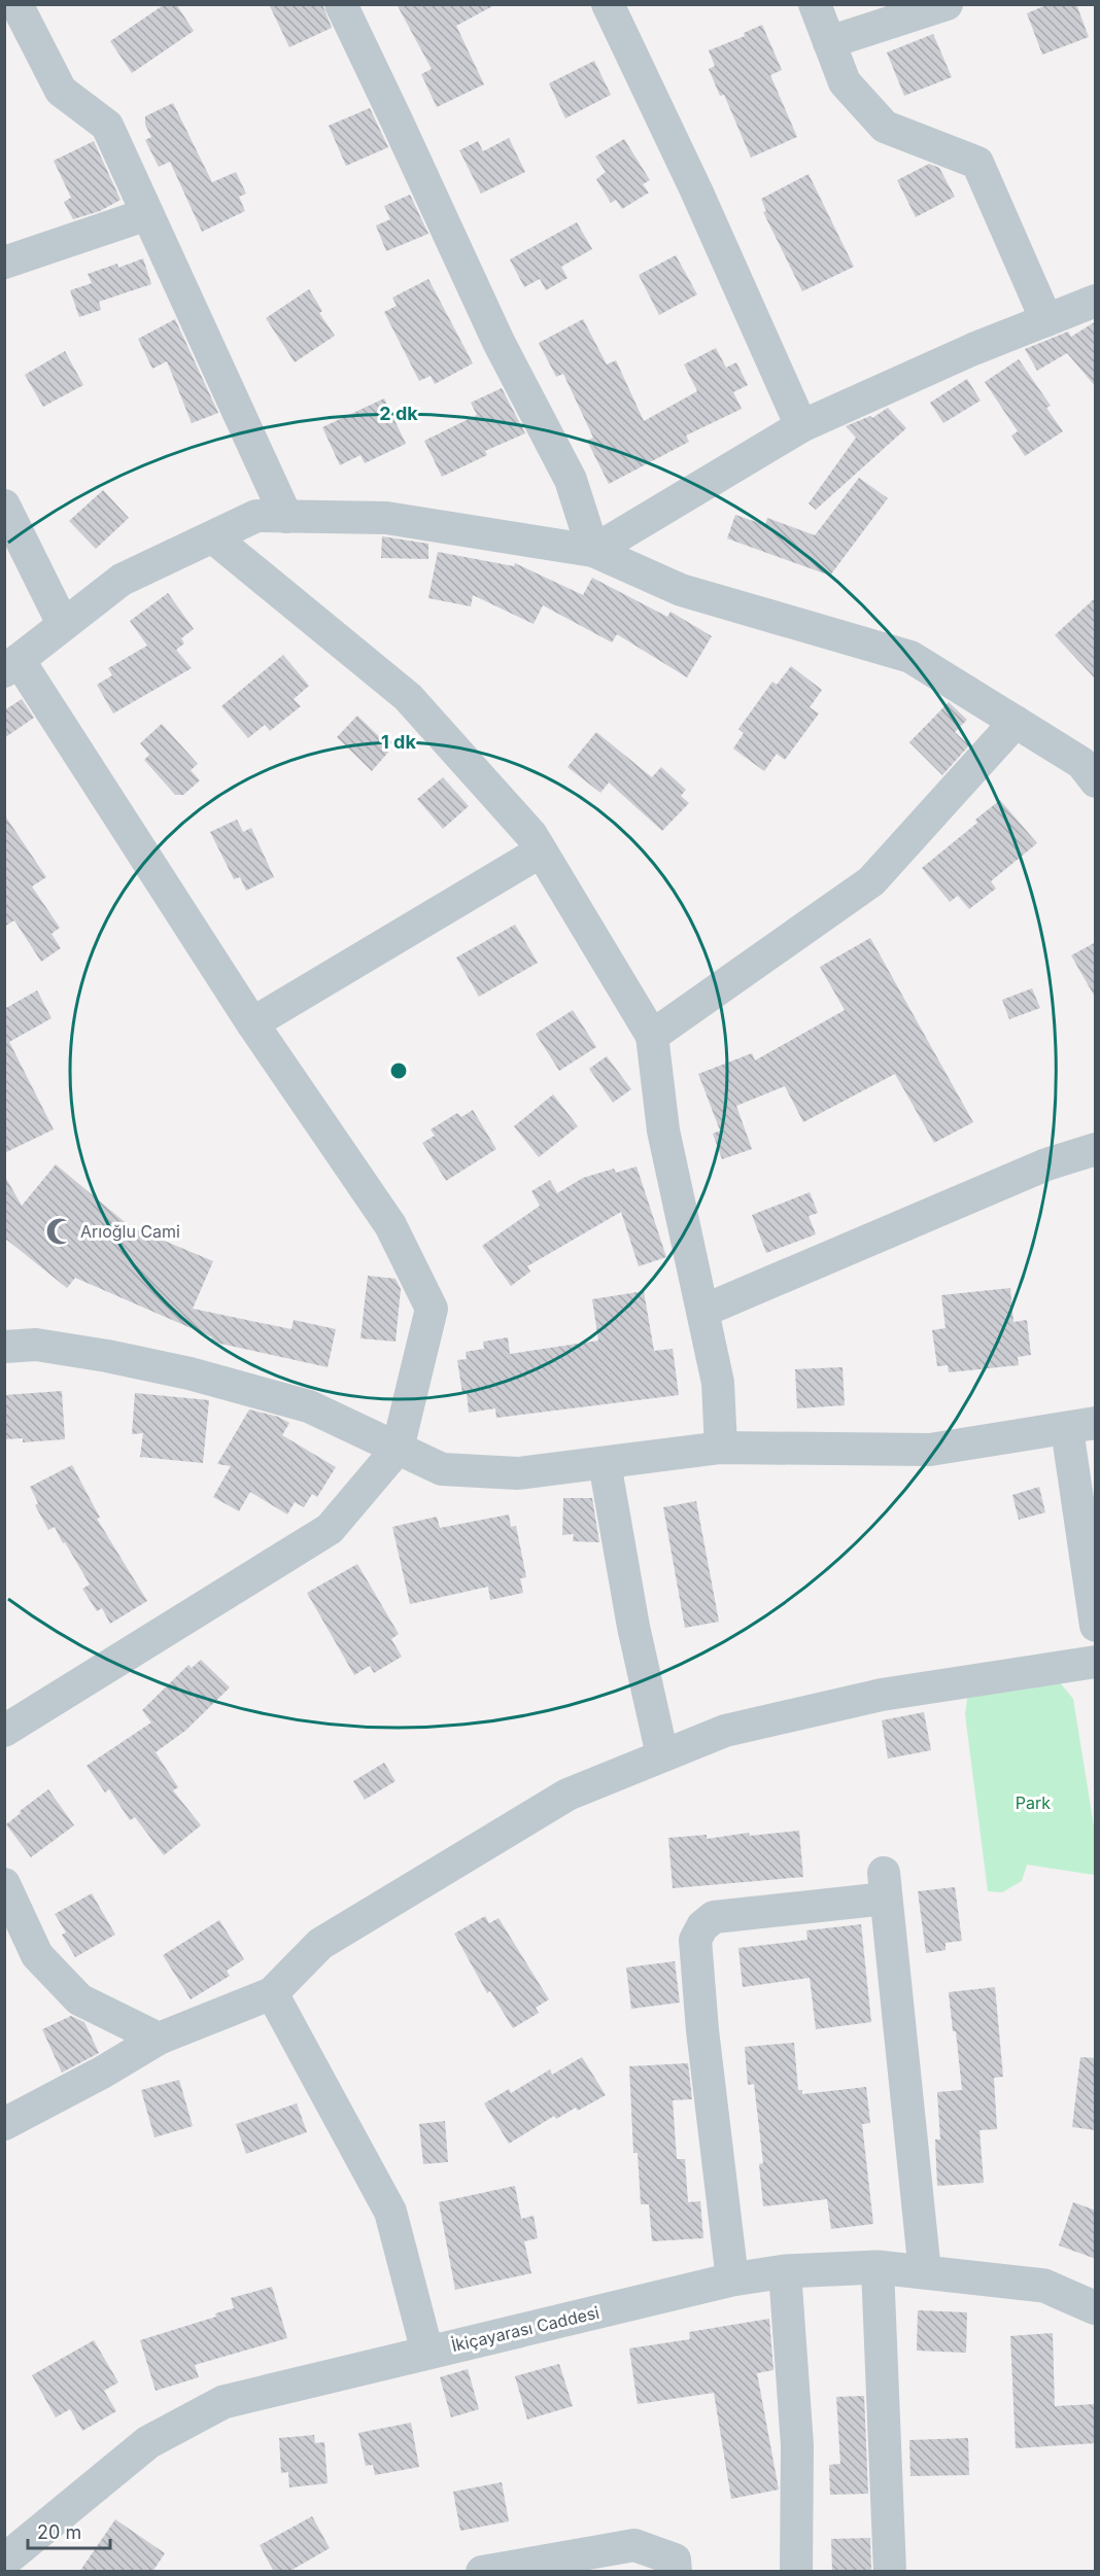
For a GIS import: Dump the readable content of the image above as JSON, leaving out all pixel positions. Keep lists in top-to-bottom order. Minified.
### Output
{"streets":{"street":["İkiçayarası Caddesi"]},"parks":["Park"],"places":{"mosque":["Arıoğlu Cami"]},"scale_bar":"20 m","rings":["2 dk","1 dk"]}
